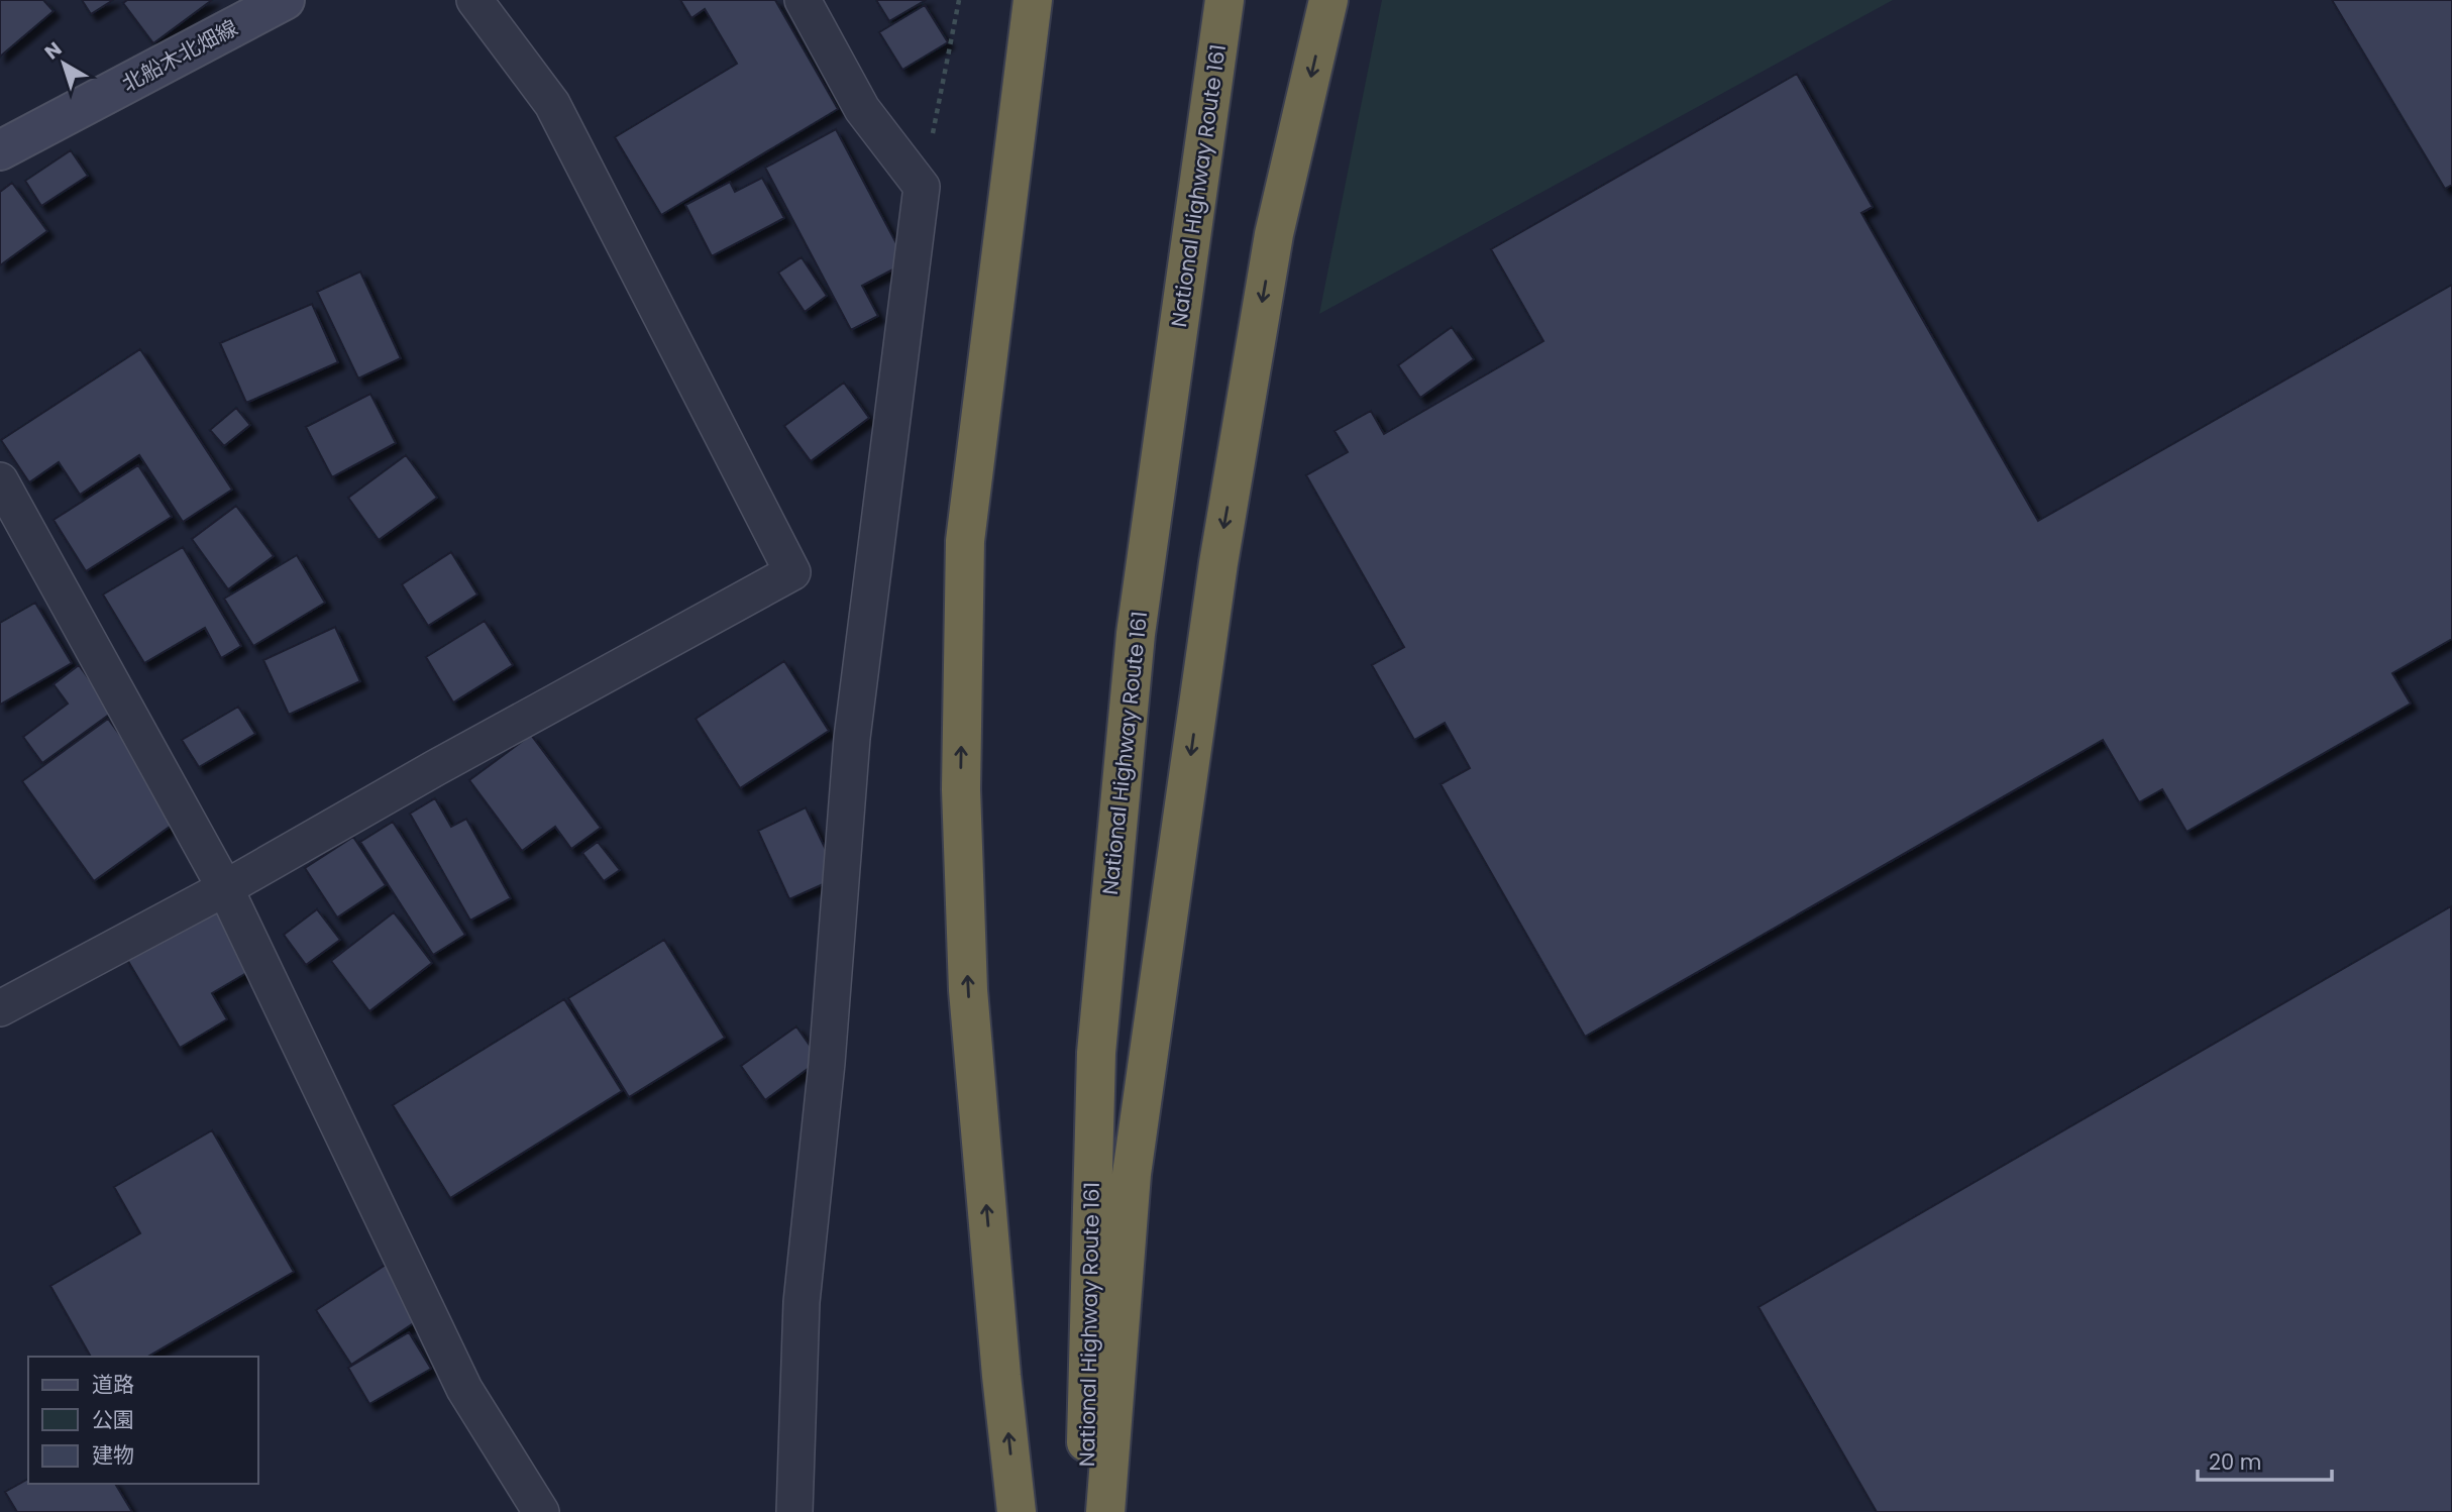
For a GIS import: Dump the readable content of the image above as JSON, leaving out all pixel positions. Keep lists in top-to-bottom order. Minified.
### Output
{"streets":{"highway":["National Highway Route 161"],"main road":["北船木北畑線"]},"legend":["道路","公園","建物"],"scale_bar":"20 m","north":"top left"}
